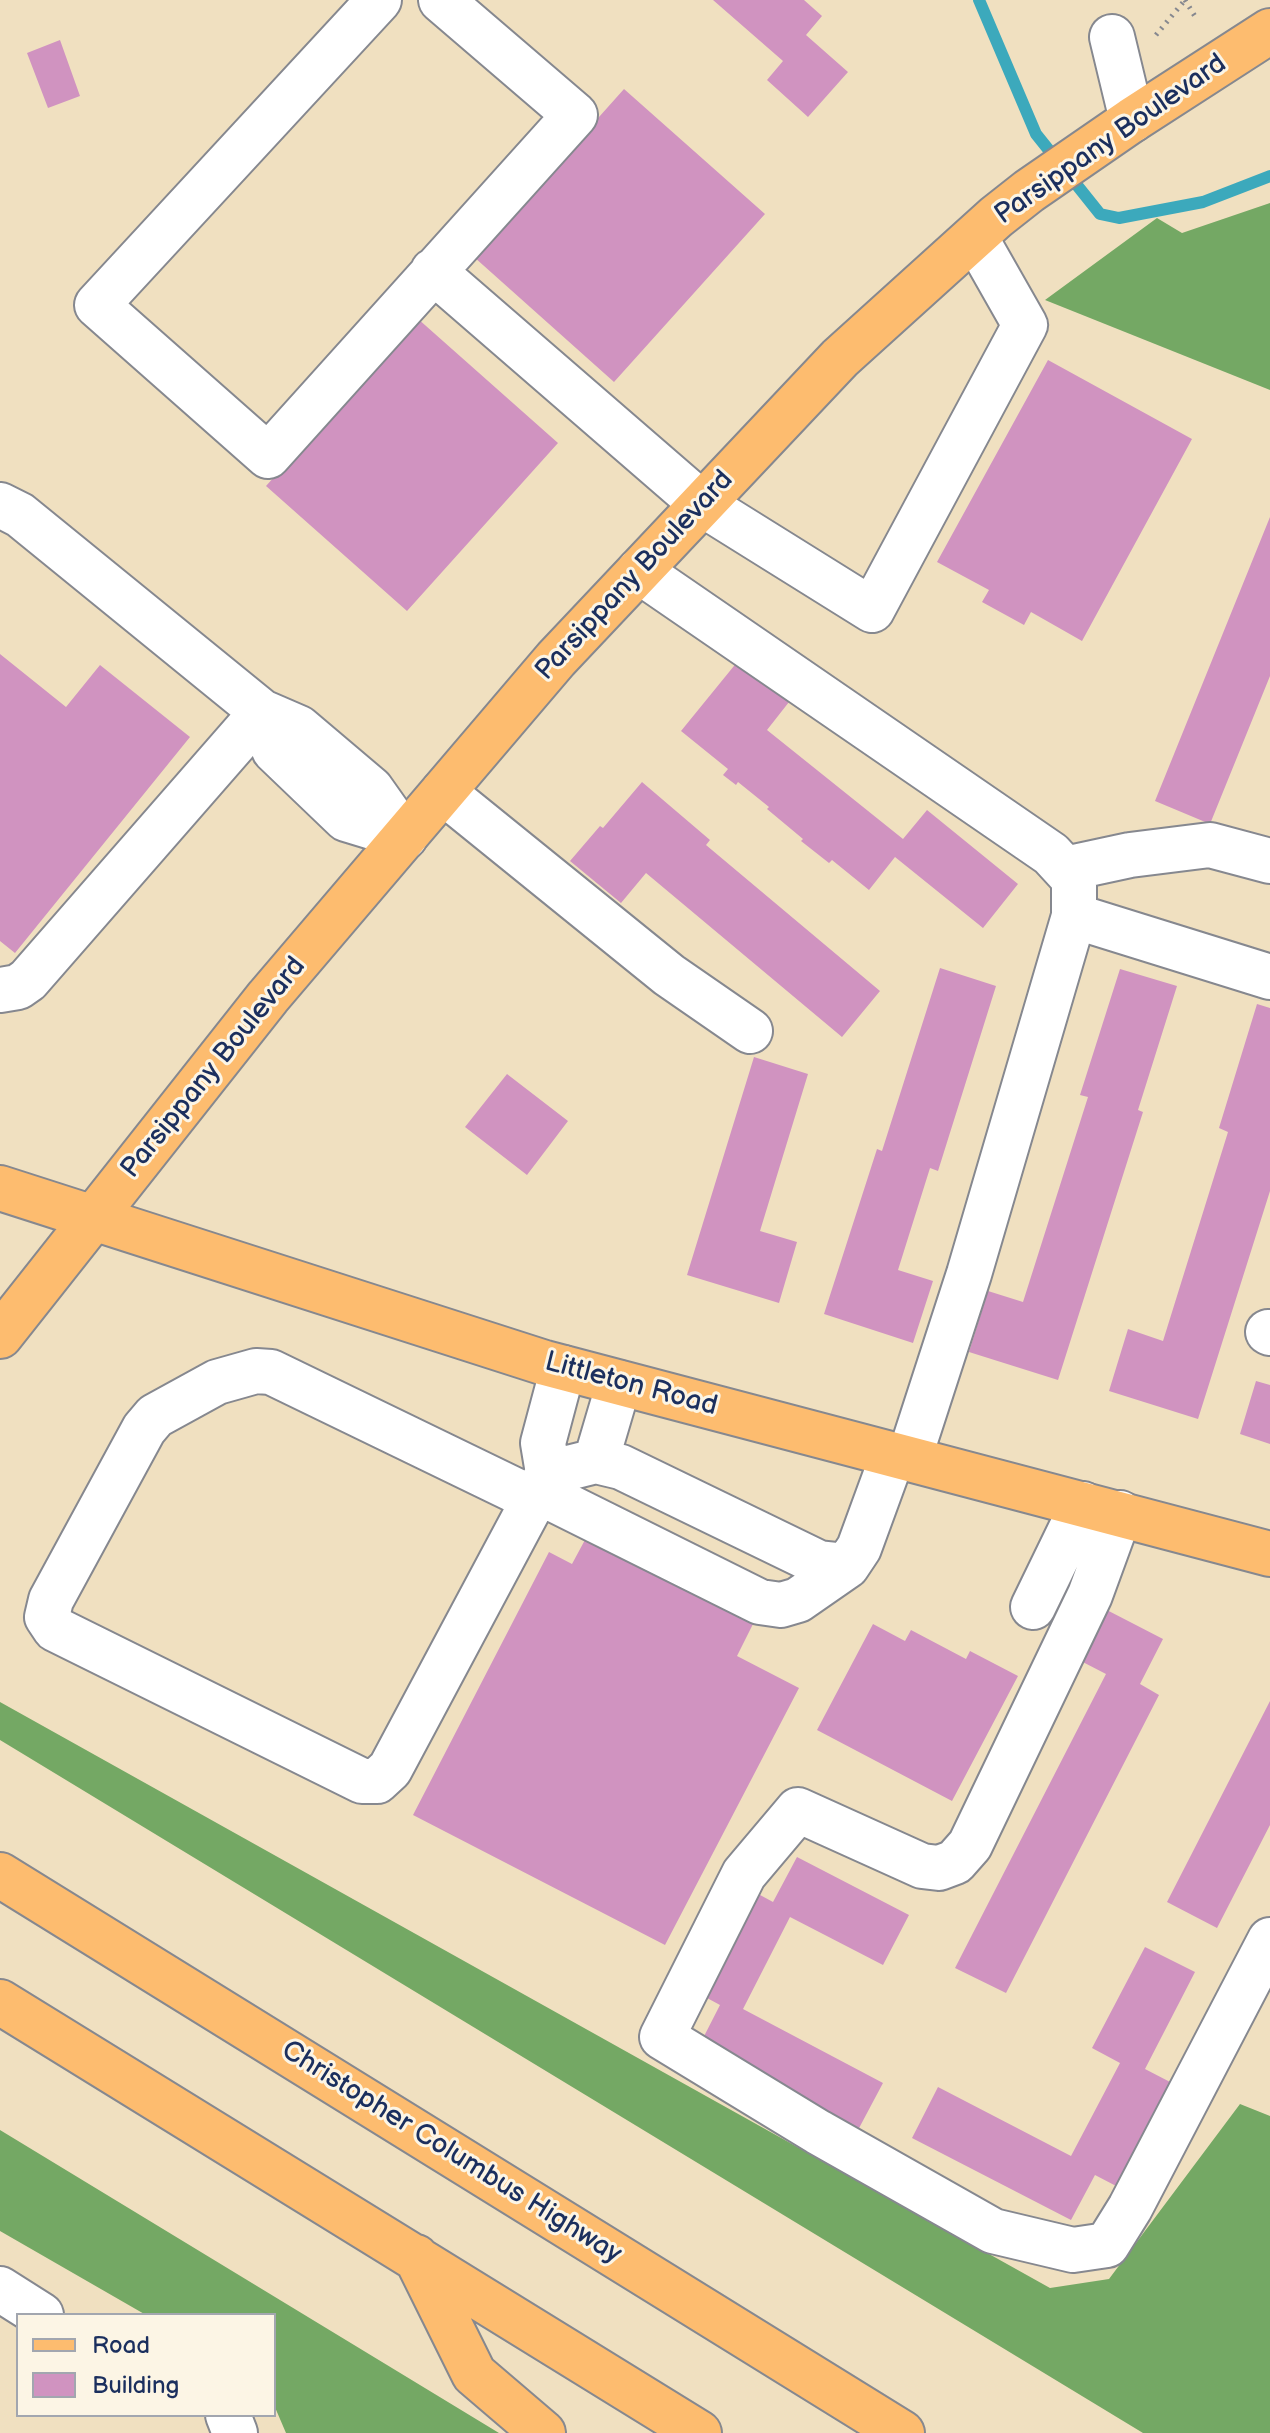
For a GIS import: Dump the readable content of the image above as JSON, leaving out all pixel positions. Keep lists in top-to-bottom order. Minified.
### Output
{"streets":{"main road":["Parsippany Boulevard","Littleton Road","Christopher Columbus Highway"]},"crossings":[["Parsippany Boulevard","Littleton Road"]],"legend":["Road","Building"]}
